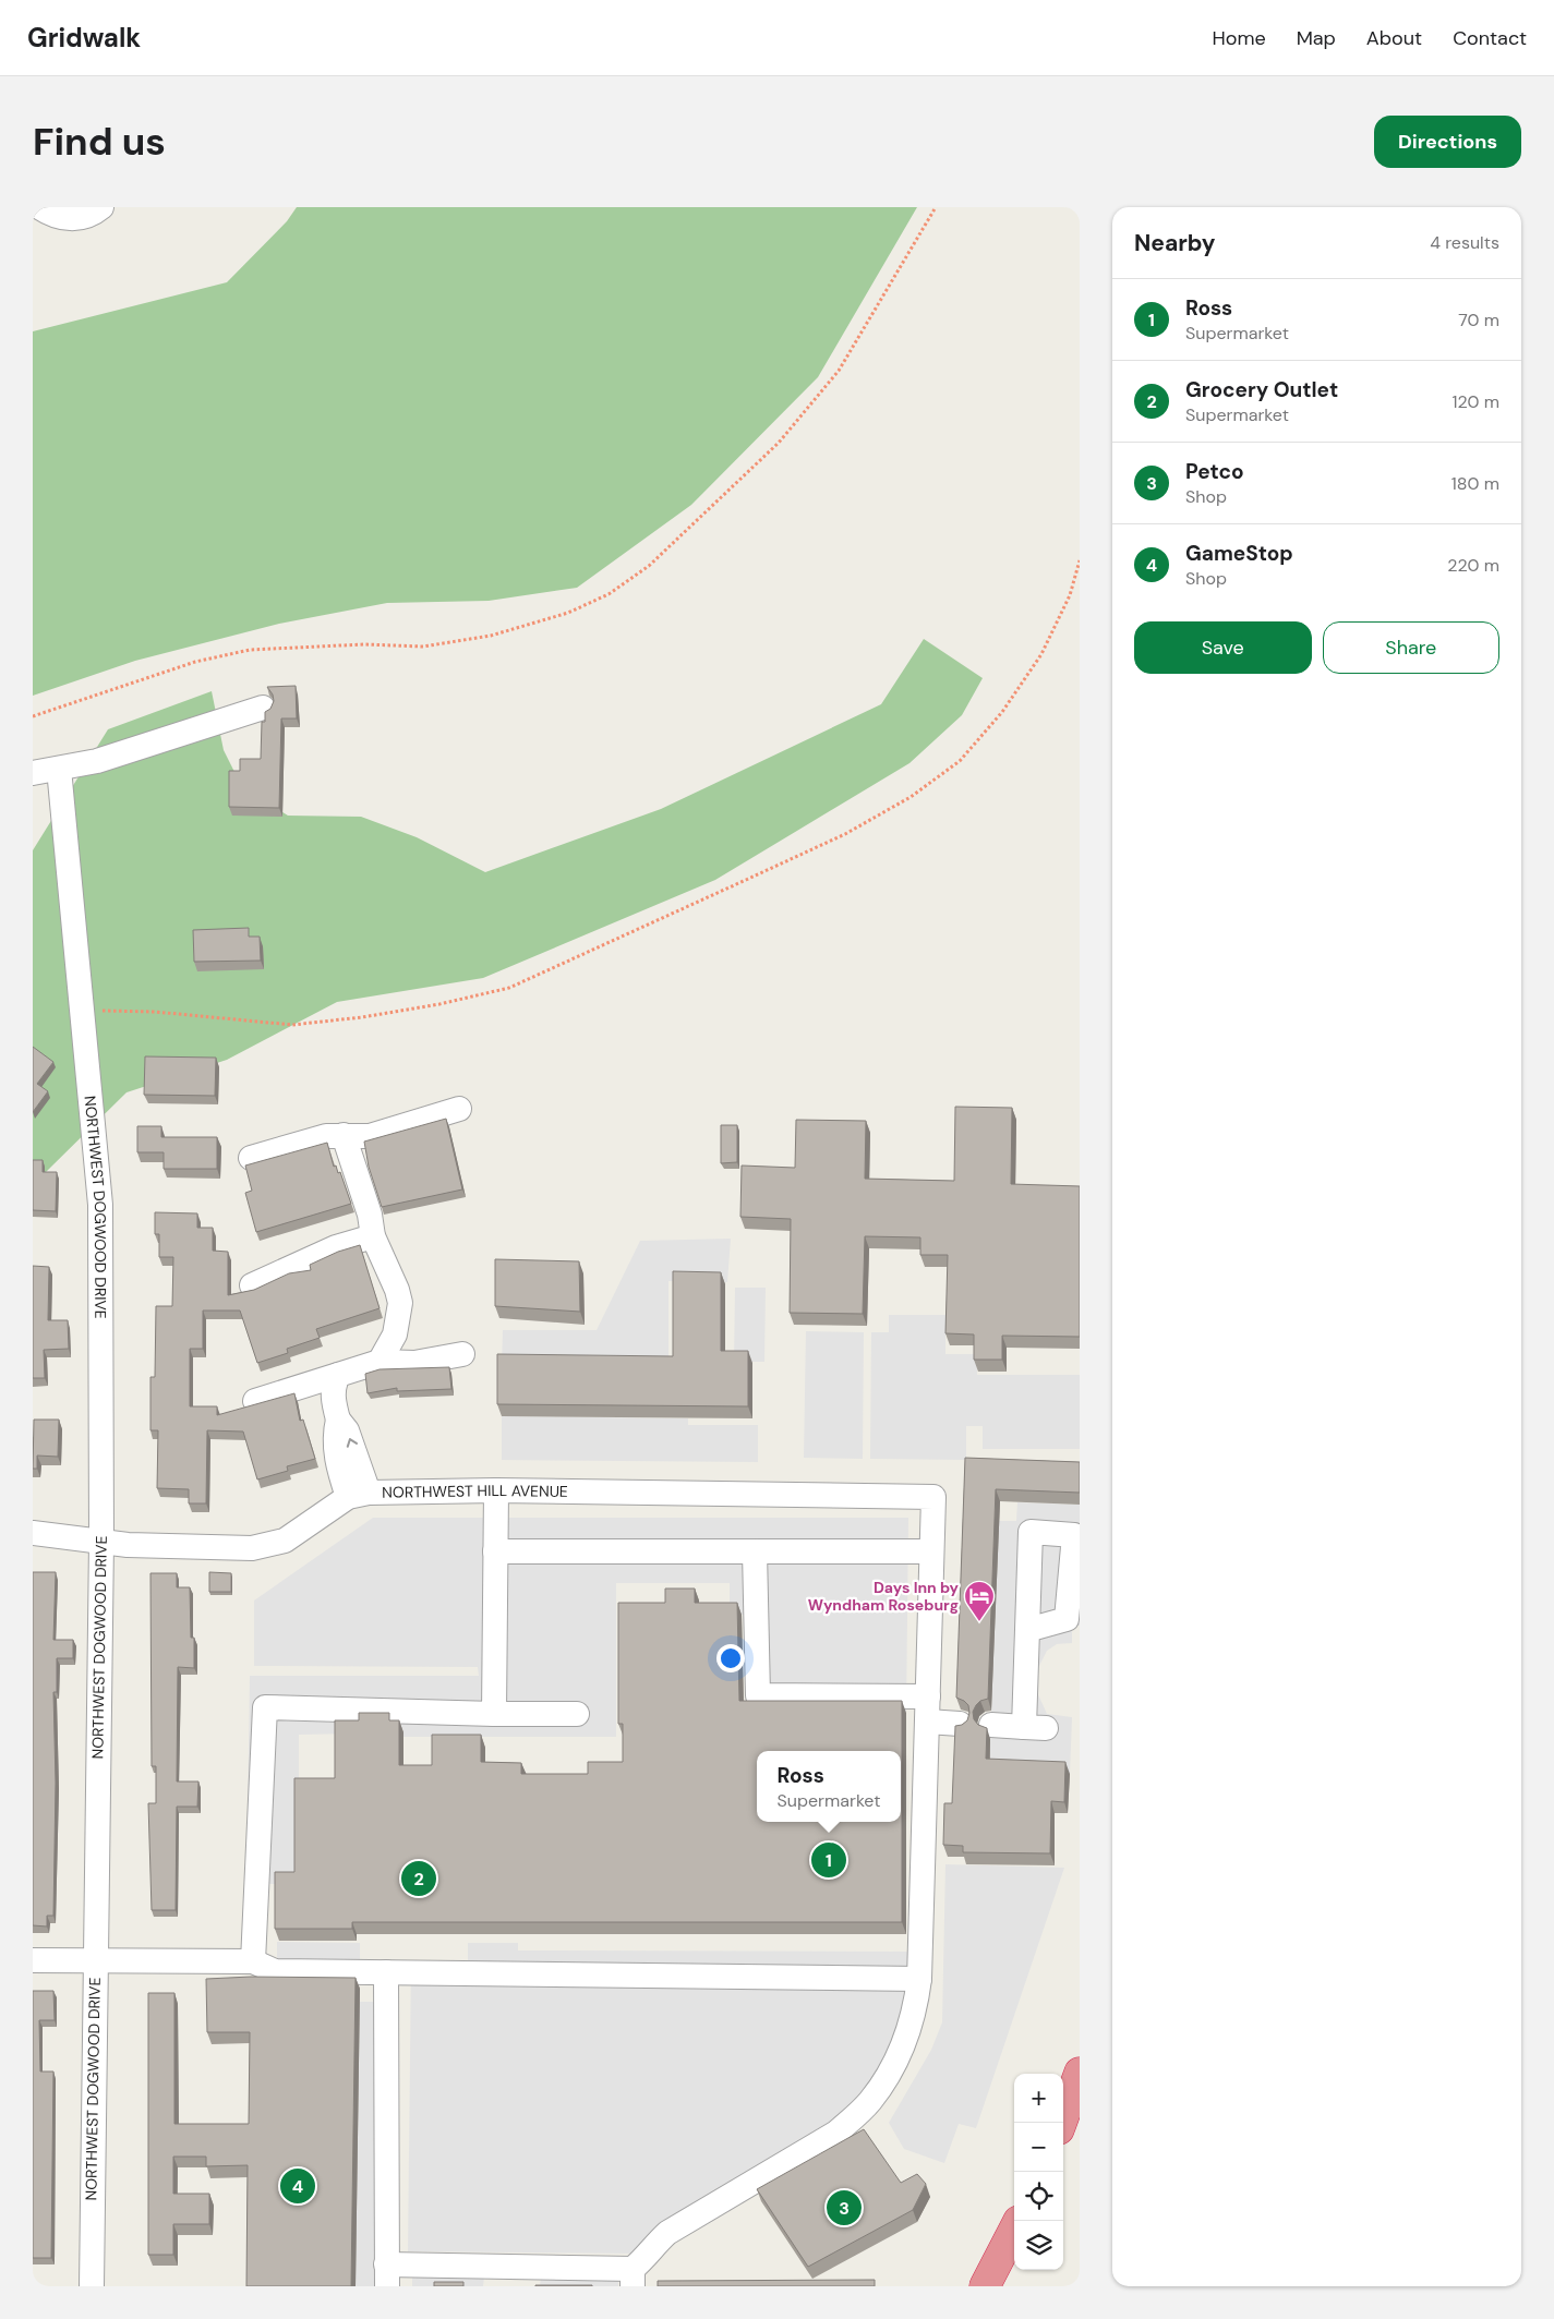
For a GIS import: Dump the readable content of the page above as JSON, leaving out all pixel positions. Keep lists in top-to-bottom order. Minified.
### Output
{"streets":{"street":["NORTHWEST DOGWOOD DRIVE","NORTHWEST HILL AVENUE"]},"places":{"hotel":["Days Inn by Wyndham Roseburg"]},"page":{"header":"Gridwalk","nav":["Home","Map","About","Contact"],"buttons":["Directions",["Save","Share"]],"title":"Find us","heading":["Nearby","4 results"],"list":[{"mark":"1","name":"Ross","note":"Supermarket","value":"70 m"},{"mark":"2","name":"Grocery Outlet","note":"Supermarket","value":"120 m"},{"mark":"3","name":"Petco","note":"Shop","value":"180 m"},{"mark":"4","name":"GameStop","note":"Shop","value":"220 m"}],"popup":["Ross","Supermarket"],"pins":["1","2","4","3"],"map_buttons":["+","−"]}}
